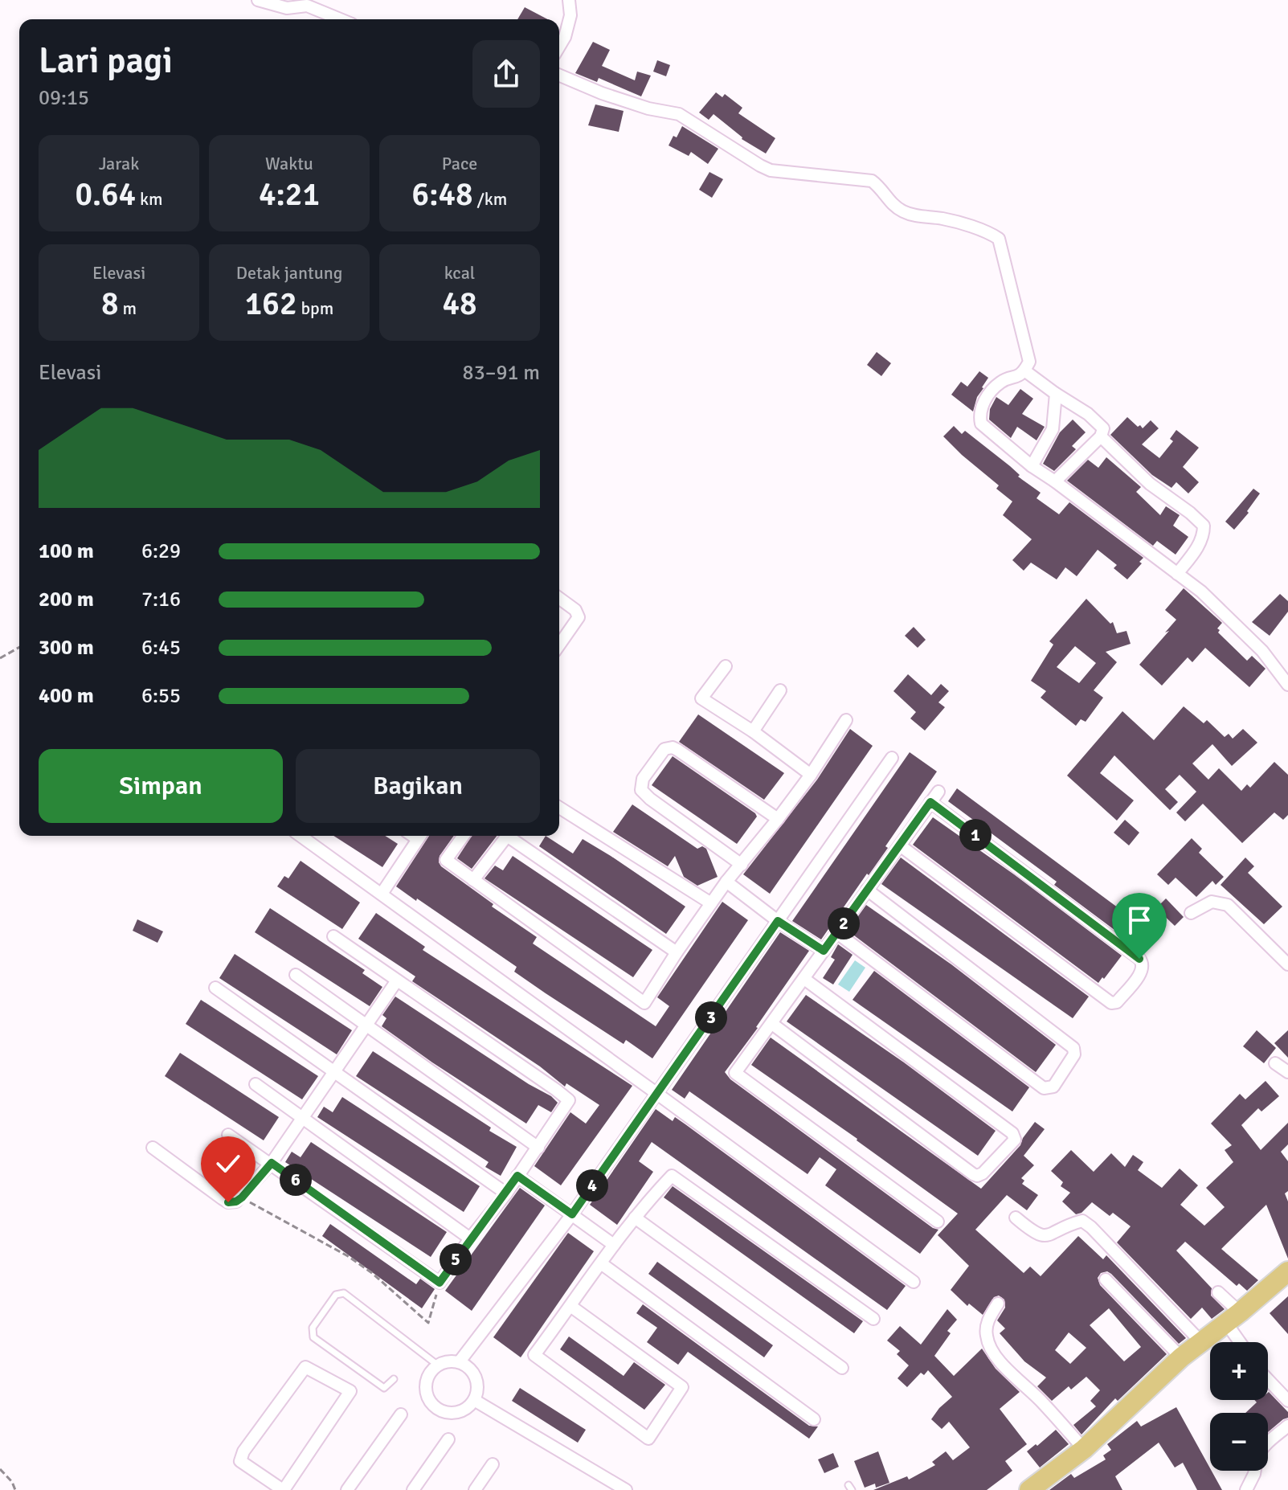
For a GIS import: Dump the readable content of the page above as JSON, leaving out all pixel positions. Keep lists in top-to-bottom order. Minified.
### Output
{"page":{"heading":["Lari pagi","09:15"],"stats":[["Jarak","0.64 km"],["Waktu","4:21"],["Pace","6:48 /km"],["Elevasi","8 m"],["Detak jantung","162 bpm"],["kcal","48"]],"chart":["Elevasi","83–91 m"],"list":[{"name":"100 m","note":"6:29"},{"name":"200 m","note":"7:16"},{"name":"300 m","note":"6:45"},{"name":"400 m","note":"6:55"}],"buttons":["Simpan","Bagikan"],"pins":["1","2","3","6","4","5"],"map_buttons":["+","−"]}}
